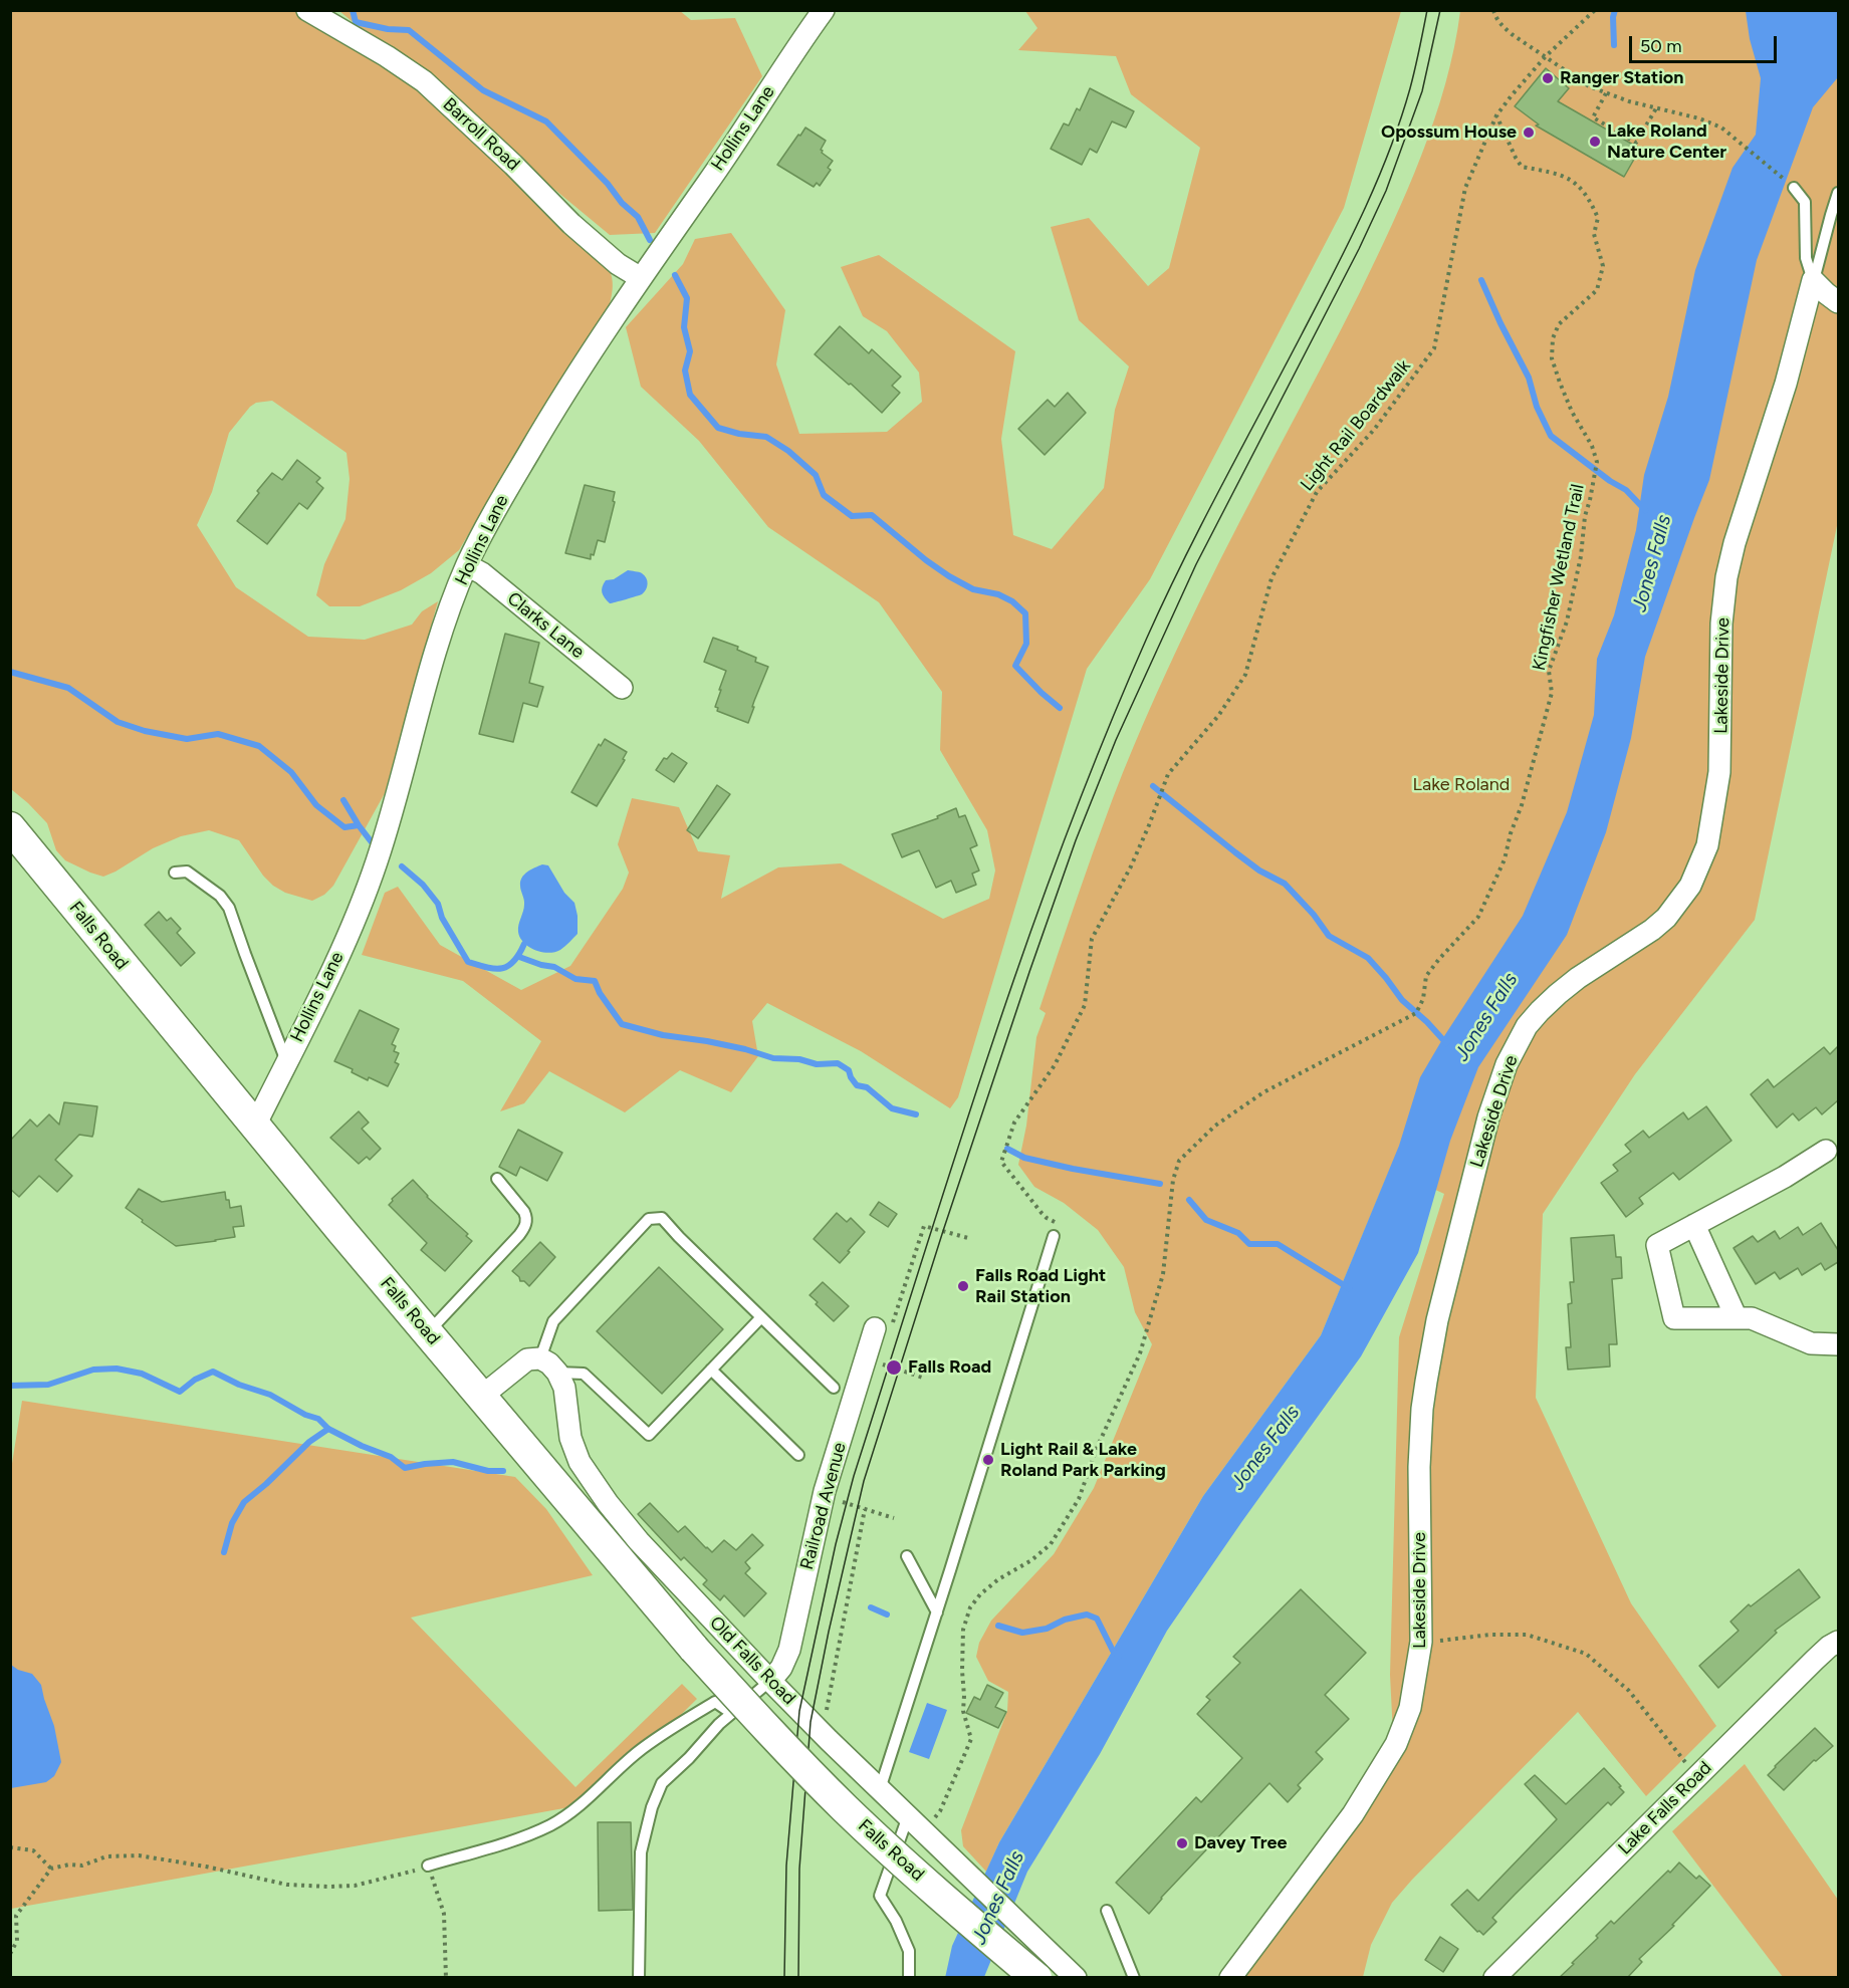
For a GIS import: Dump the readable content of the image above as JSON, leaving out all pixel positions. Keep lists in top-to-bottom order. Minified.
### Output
{"streets":{"main road":["Falls Road"],"street":["Hollins Lane","Barroll Road","Clarks Lane","Lakeside Drive","Railroad Avenue","Old Falls Road","Lake Falls Road"],"path":["Light Rail Boardwalk","Kingfisher Wetland Trail"]},"crossings":[["Hollins Lane","Barroll Road"],["Hollins Lane","Clarks Lane"],["Hollins Lane","Falls Road"],["Light Rail Boardwalk","Kingfisher Wetland Trail"],["Railroad Avenue","Old Falls Road"]],"water":["Jones Falls"],"parks":["Lake Roland"],"places":["Ranger Station","Opossum House","Lake Roland Nature Center","Falls Road Light Rail Station","Falls Road","Light Rail & Lake Roland Park Parking","Davey Tree"],"scale_bar":"50 m"}
